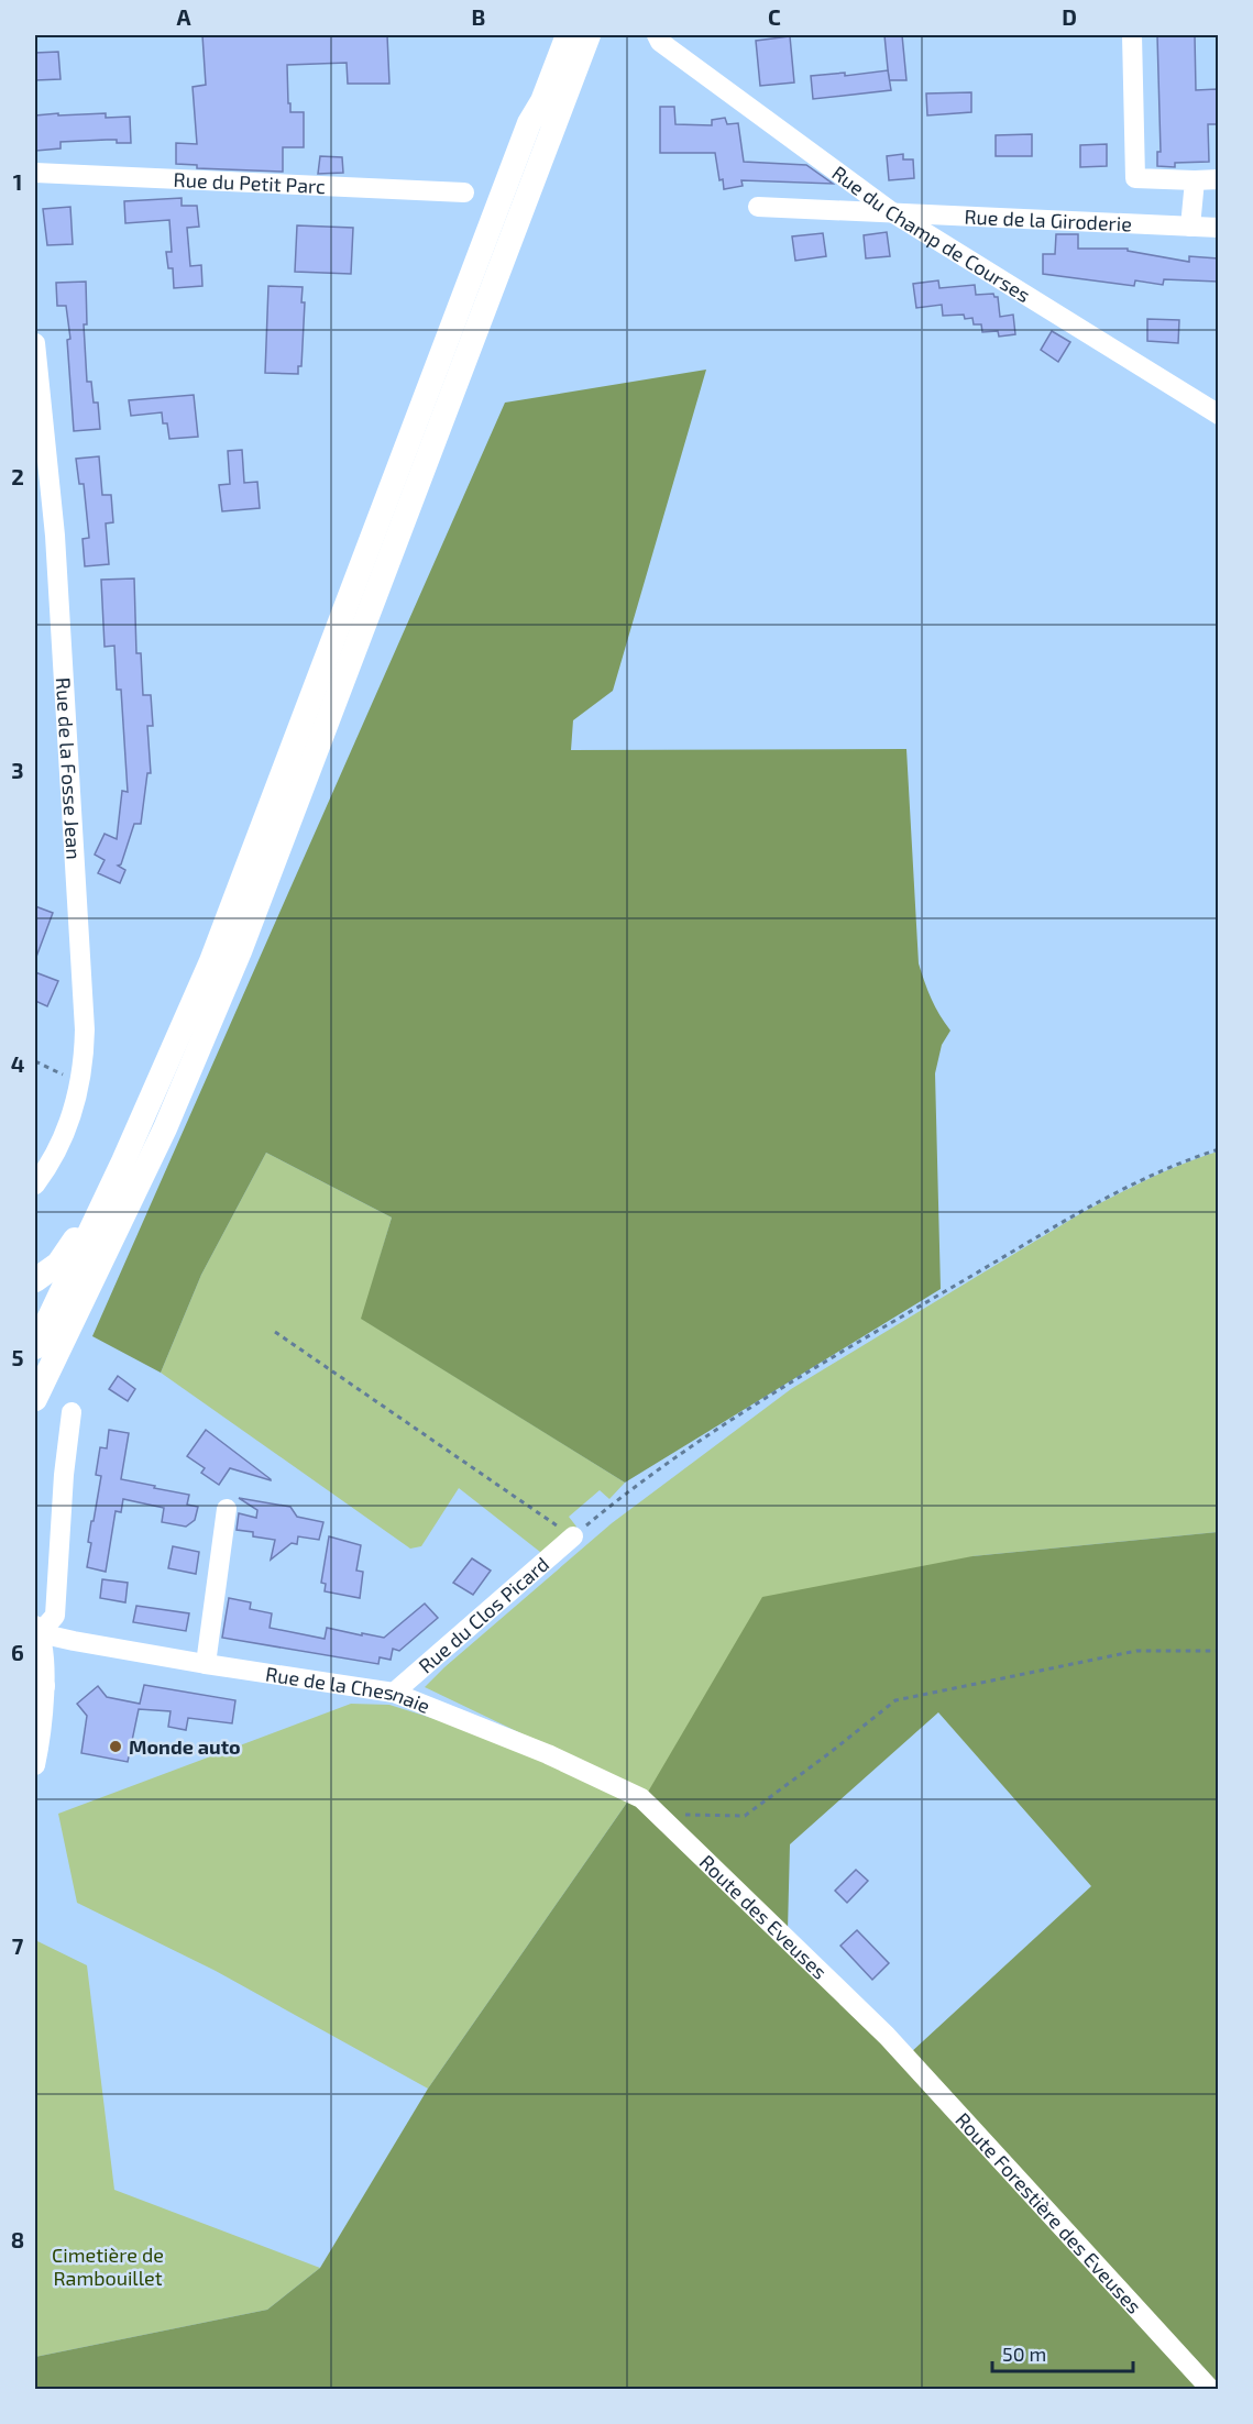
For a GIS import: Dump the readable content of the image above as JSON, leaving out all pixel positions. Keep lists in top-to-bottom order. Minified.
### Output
{"streets":{"street":["Rue du Petit Parc","Rue de la Giroderie","Rue du Champ de Courses","Rue de la Fosse Jean","Rue du Clos Picard","Rue de la Chesnaie","Route des Eveuses","Route Forestière des Eveuses"]},"crossings":[["Rue de la Giroderie","Rue du Champ de Courses"],["Rue du Clos Picard","Rue de la Chesnaie"],["Rue de la Chesnaie","Route des Eveuses"],["Route des Eveuses","Route Forestière des Eveuses"]],"parks":["Cimetière de Rambouillet"],"places":["Monde auto"],"scale_bar":"50 m","grid":{"columns":["A","B","C","D"],"rows":["1","2","3","4","5","6","7","8"]}}
